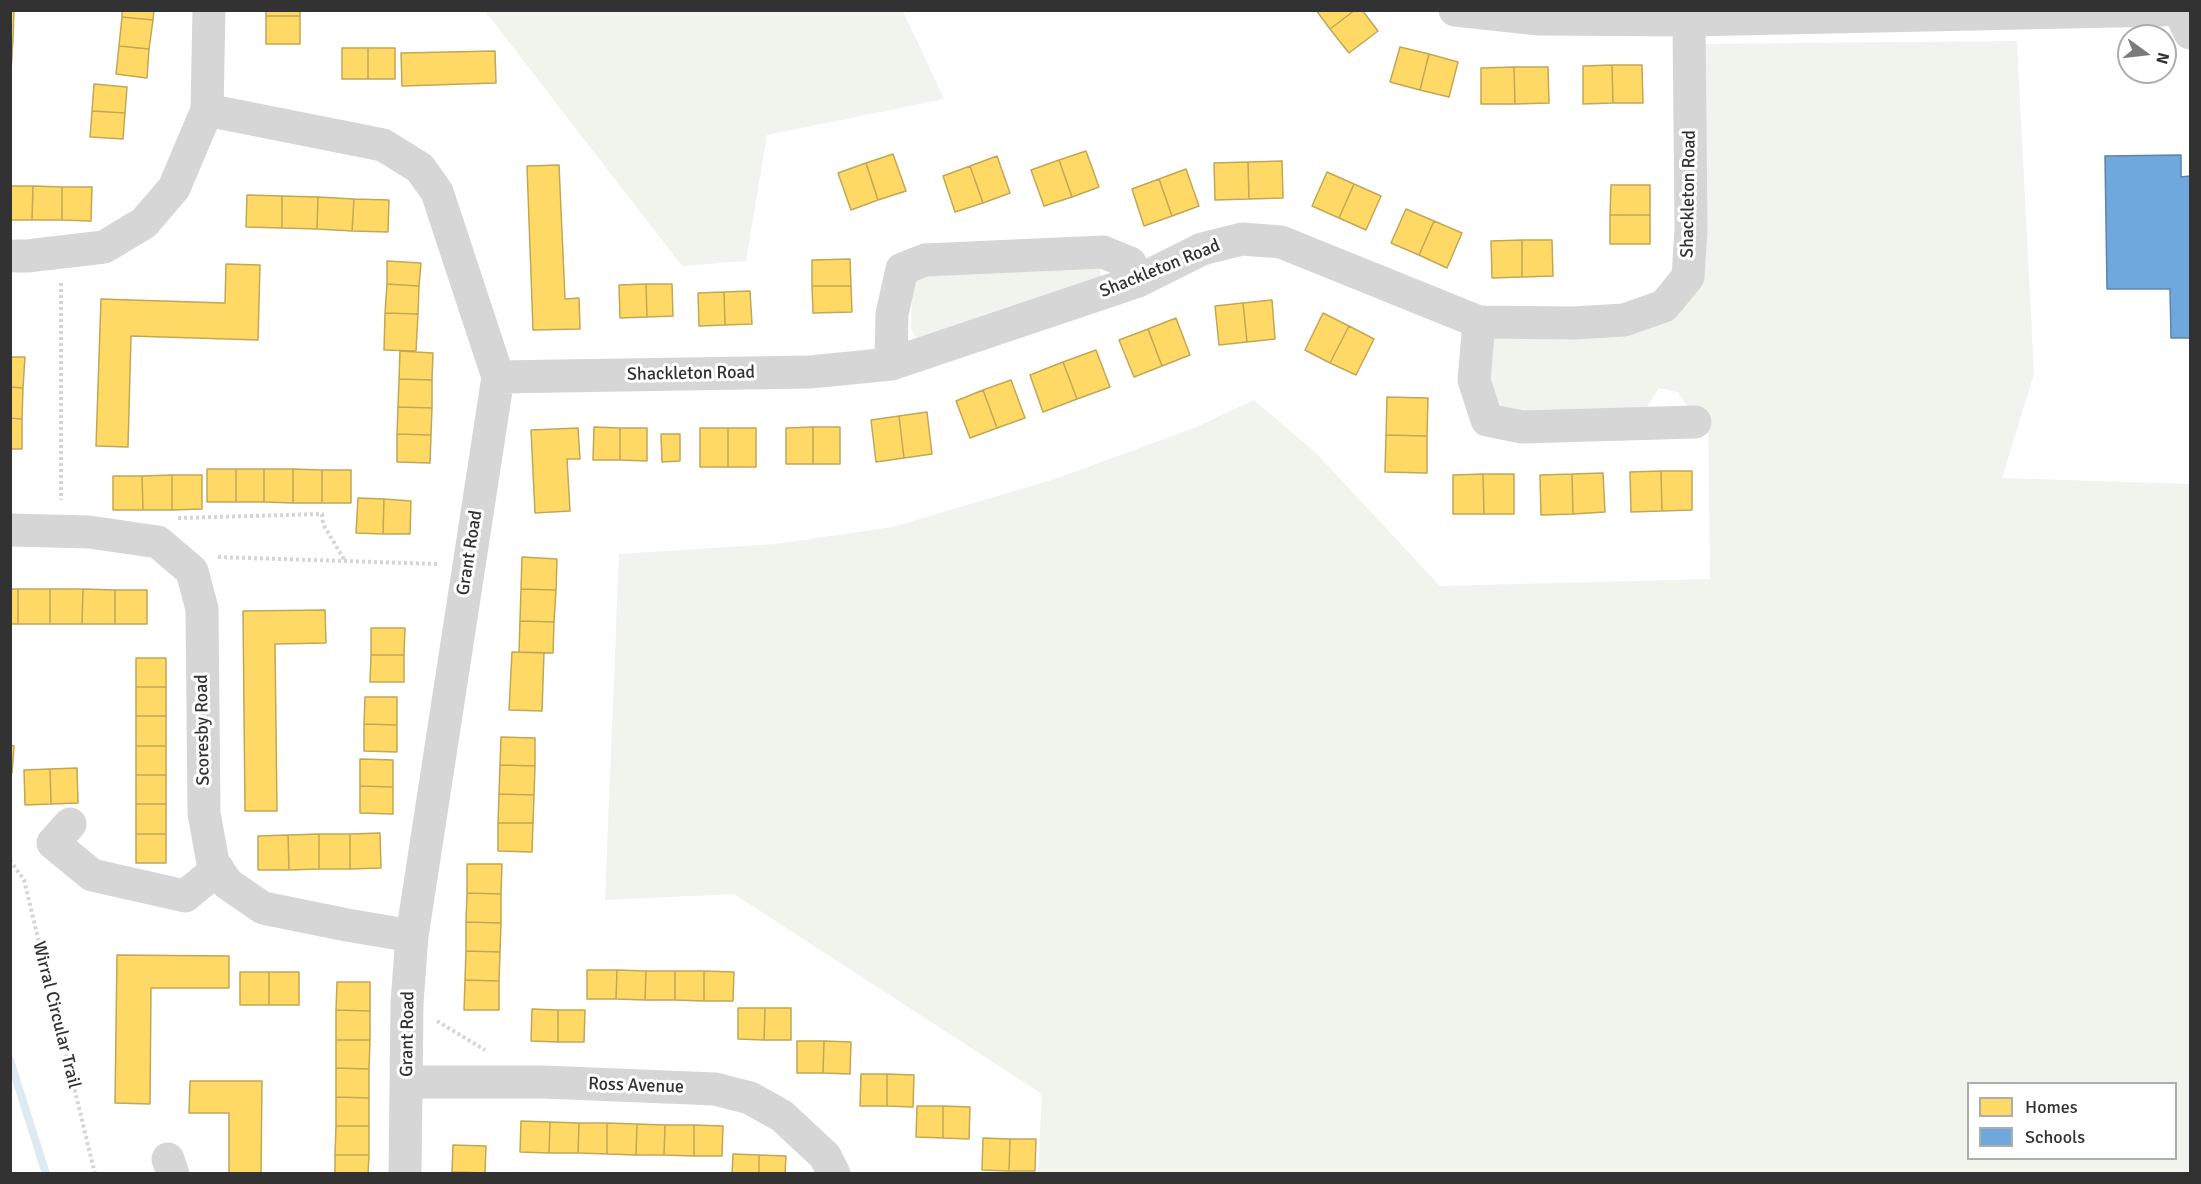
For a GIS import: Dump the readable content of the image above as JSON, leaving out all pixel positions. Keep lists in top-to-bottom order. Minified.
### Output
{"streets":{"street":["Shackleton Road","Grant Road","Scoresby Road","Ross Avenue"],"path":["Wirral Circular Trail"]},"crossings":[["Shackleton Road","Grant Road"],["Grant Road","Scoresby Road"],["Grant Road","Ross Avenue"]],"legend":["Homes","Schools"],"north":"right"}
